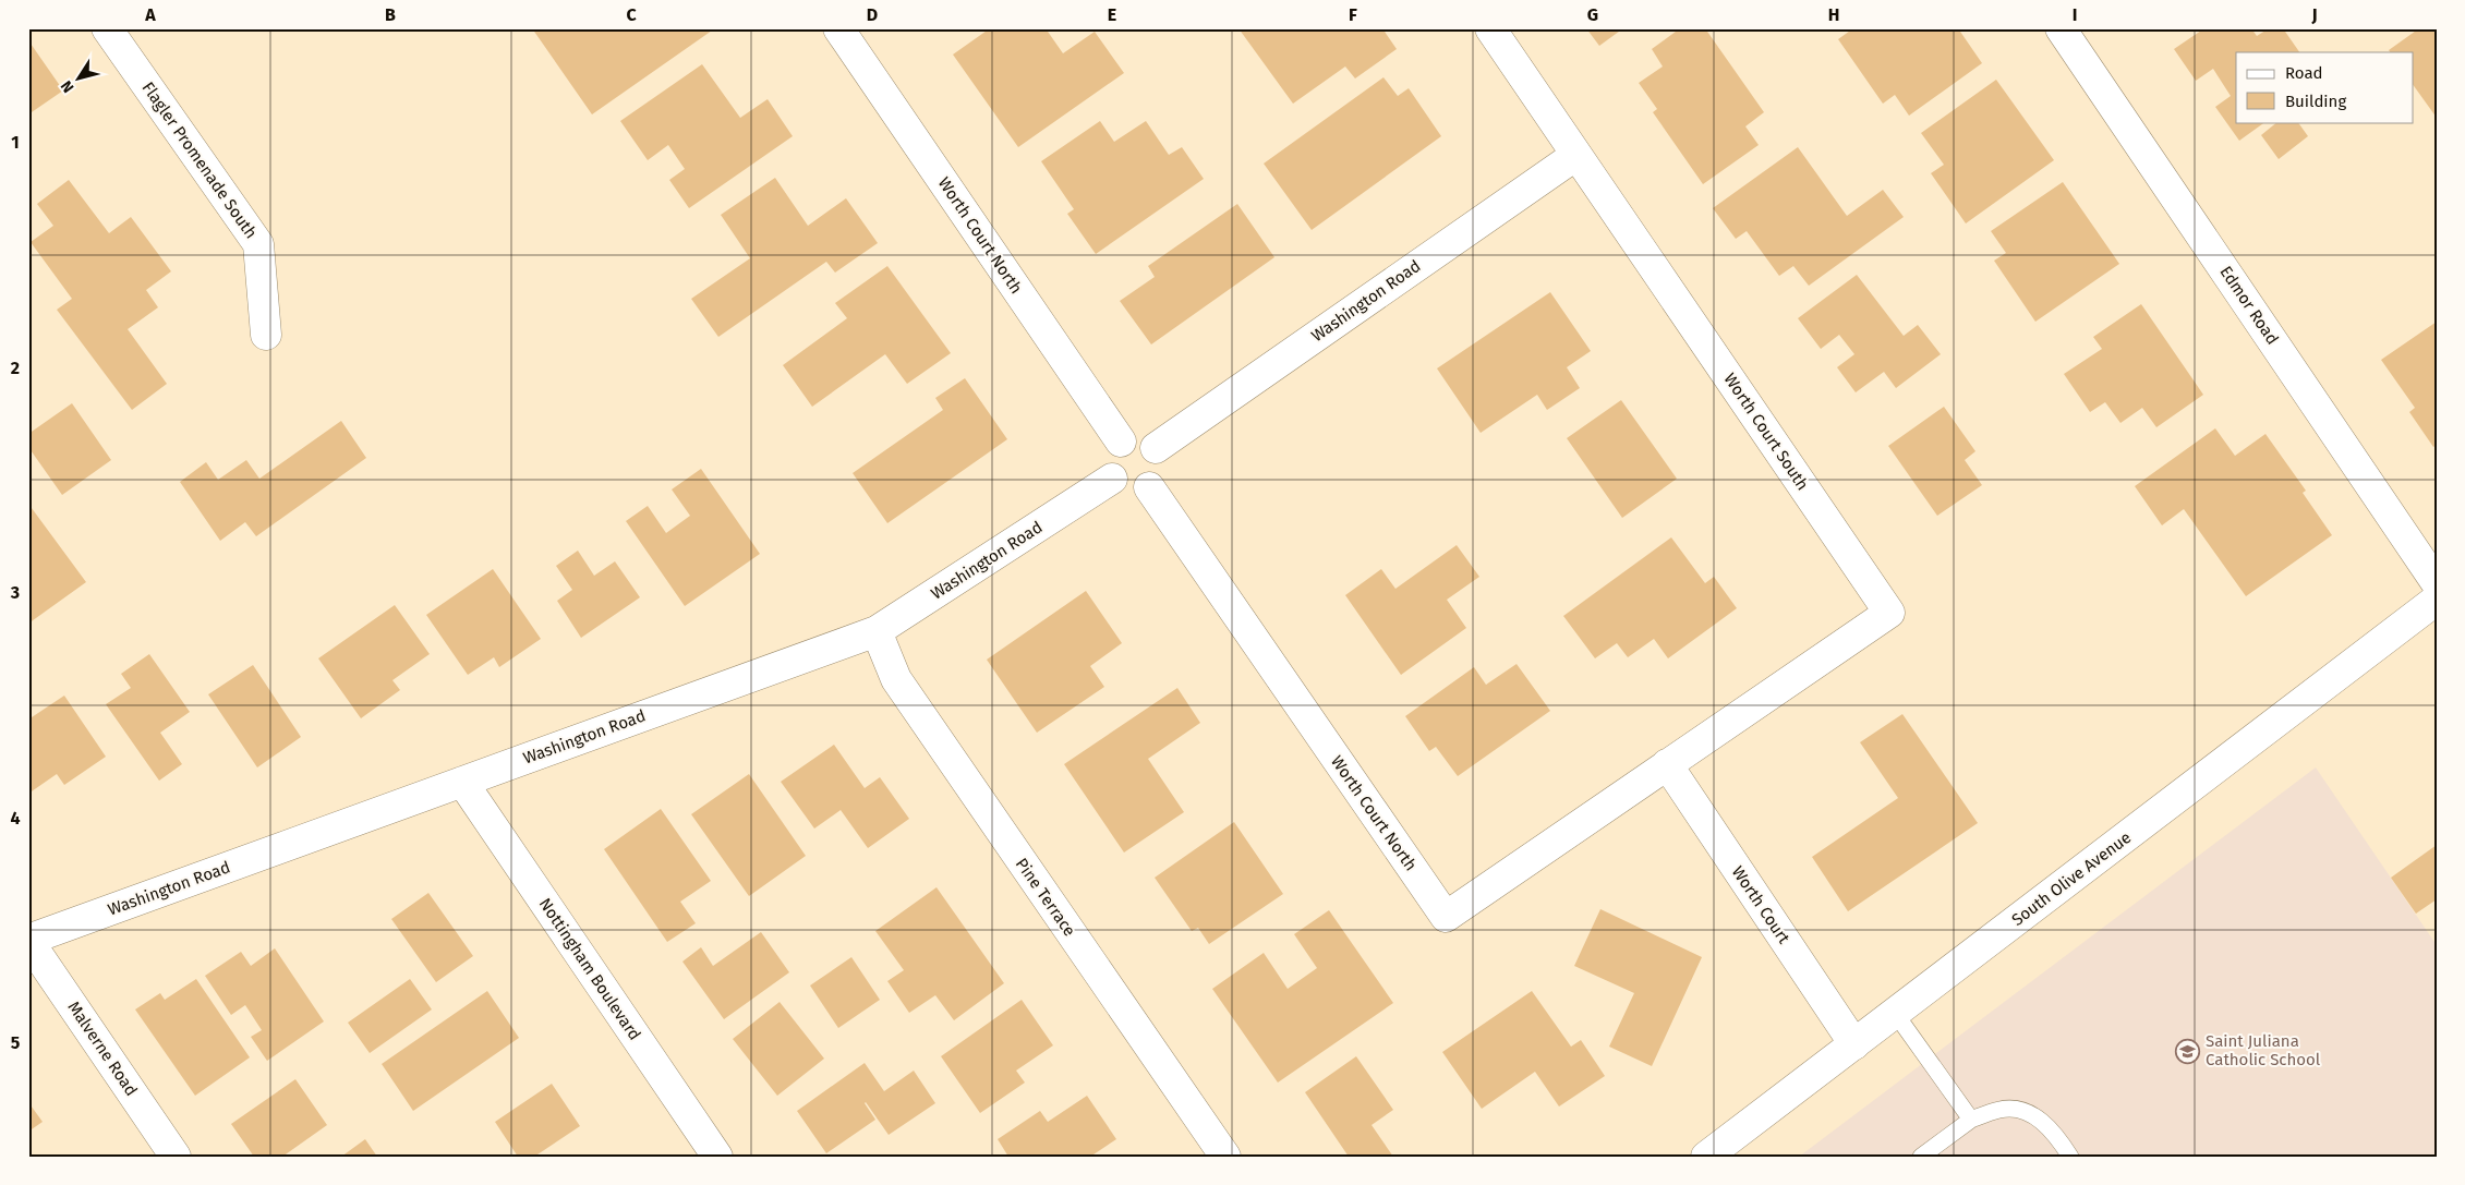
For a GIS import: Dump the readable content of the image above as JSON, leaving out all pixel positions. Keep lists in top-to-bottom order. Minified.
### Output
{"streets":{"street":["Flagler Promenade South","Worth Court North","Washington Road","Edmor Road","Worth Court South","South Olive Avenue","Pine Terrace","Worth Court","Nottingham Boulevard","Malverne Road"]},"crossings":[["Worth Court North","Washington Road"],["Worth Court North","Worth Court South"],["Worth Court North","Worth Court"],["Washington Road","Worth Court South"],["Washington Road","Pine Terrace"],["Washington Road","Nottingham Boulevard"],["Washington Road","Malverne Road"],["Worth Court South","Worth Court"],["South Olive Avenue","Worth Court"]],"places":{"school or university":["Saint Juliana Catholic School"]},"legend":["Road","Building"],"north":"bottom left","grid":{"columns":["A","B","C","D","E","F","G","H","I","J"],"rows":["1","2","3","4","5"]}}
